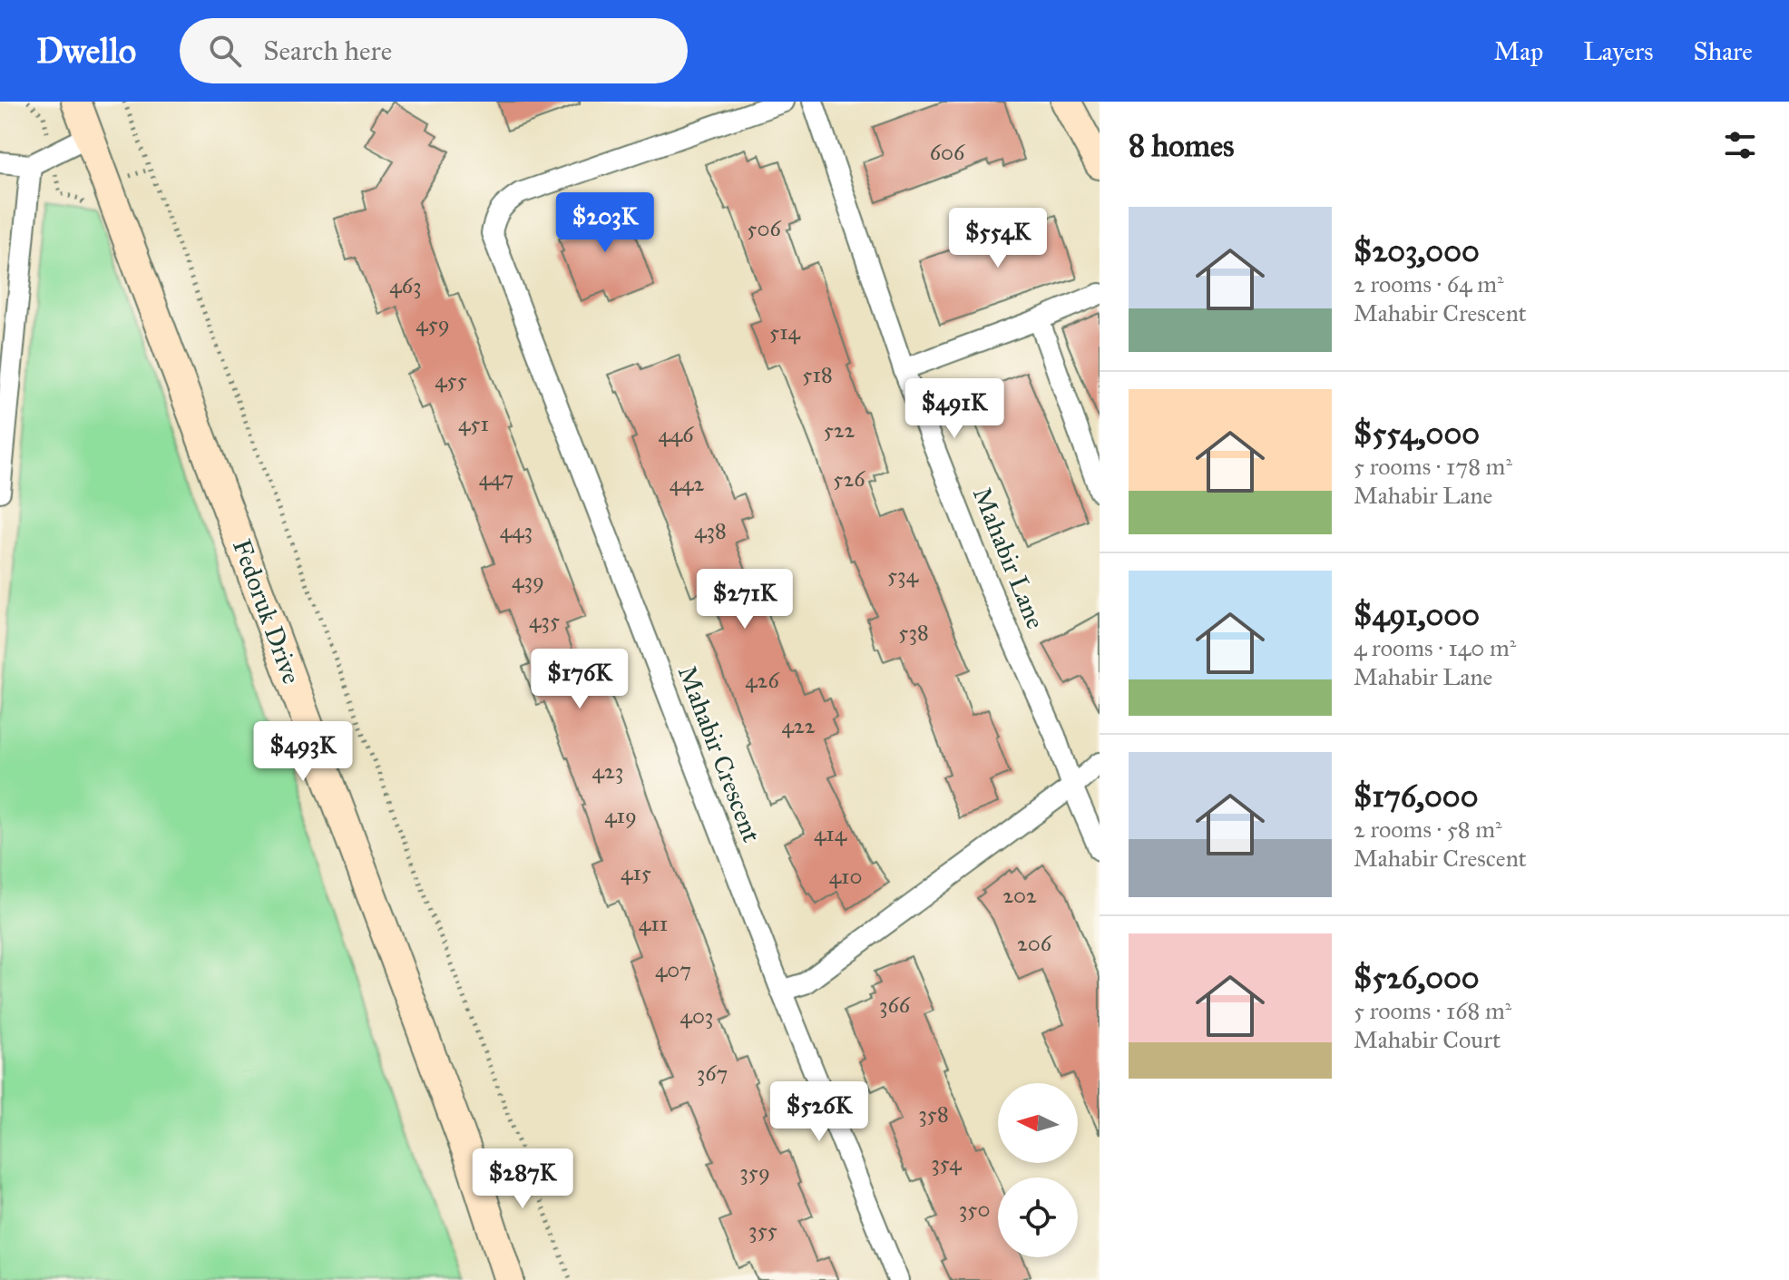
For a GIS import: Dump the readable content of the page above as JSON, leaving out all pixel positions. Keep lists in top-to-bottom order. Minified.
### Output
{"streets":{"main road":["Fedoruk Drive"],"street":["Mahabir Lane","Mahabir Crescent"]},"house_numbers":["606","506","463","459","514","518","455","451","522","446","447","526","442","443","438","534","439","435","538","426","422","423","419","414","415","410","202","411","206","407","366","403","367","358","354","359","350","355"],"north":"left","page":{"header":"Dwello","search":"Search here","nav":["Map","Layers","Share"],"heading":"8 homes","list":[{"name":"$203,000","note":"2 rooms · 64 m² · Mahabir Crescent"},{"name":"$554,000","note":"5 rooms · 178 m² · Mahabir Lane"},{"name":"$491,000","note":"4 rooms · 140 m² · Mahabir Lane"},{"name":"$176,000","note":"2 rooms · 58 m² · Mahabir Crescent"},{"name":"$526,000","note":"5 rooms · 168 m² · Mahabir Court"}],"price":["$203K","$554K","$491K","$271K","$176K","$493K","$526K","$287K"]}}
